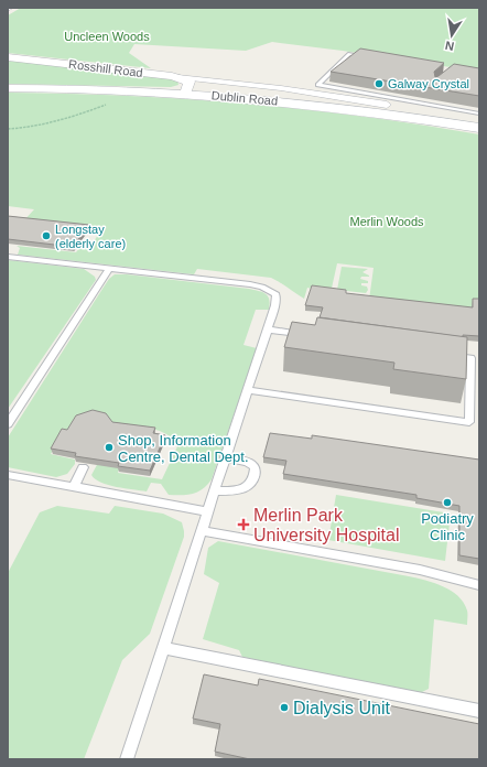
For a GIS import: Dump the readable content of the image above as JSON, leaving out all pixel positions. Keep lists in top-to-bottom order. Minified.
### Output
{"streets":{"main road":["Dublin Road"],"street":["Rosshill Road"]},"parks":["Uncleen Woods","Merlin Woods"],"places":{"other":["Galway Crystal","Longstay (elderly care)","Shop, Information Centre, Dental Dept.","Podiatry Clinic","Dialysis Unit"],"health":["Merlin Park University Hospital"]},"north":"bottom"}
